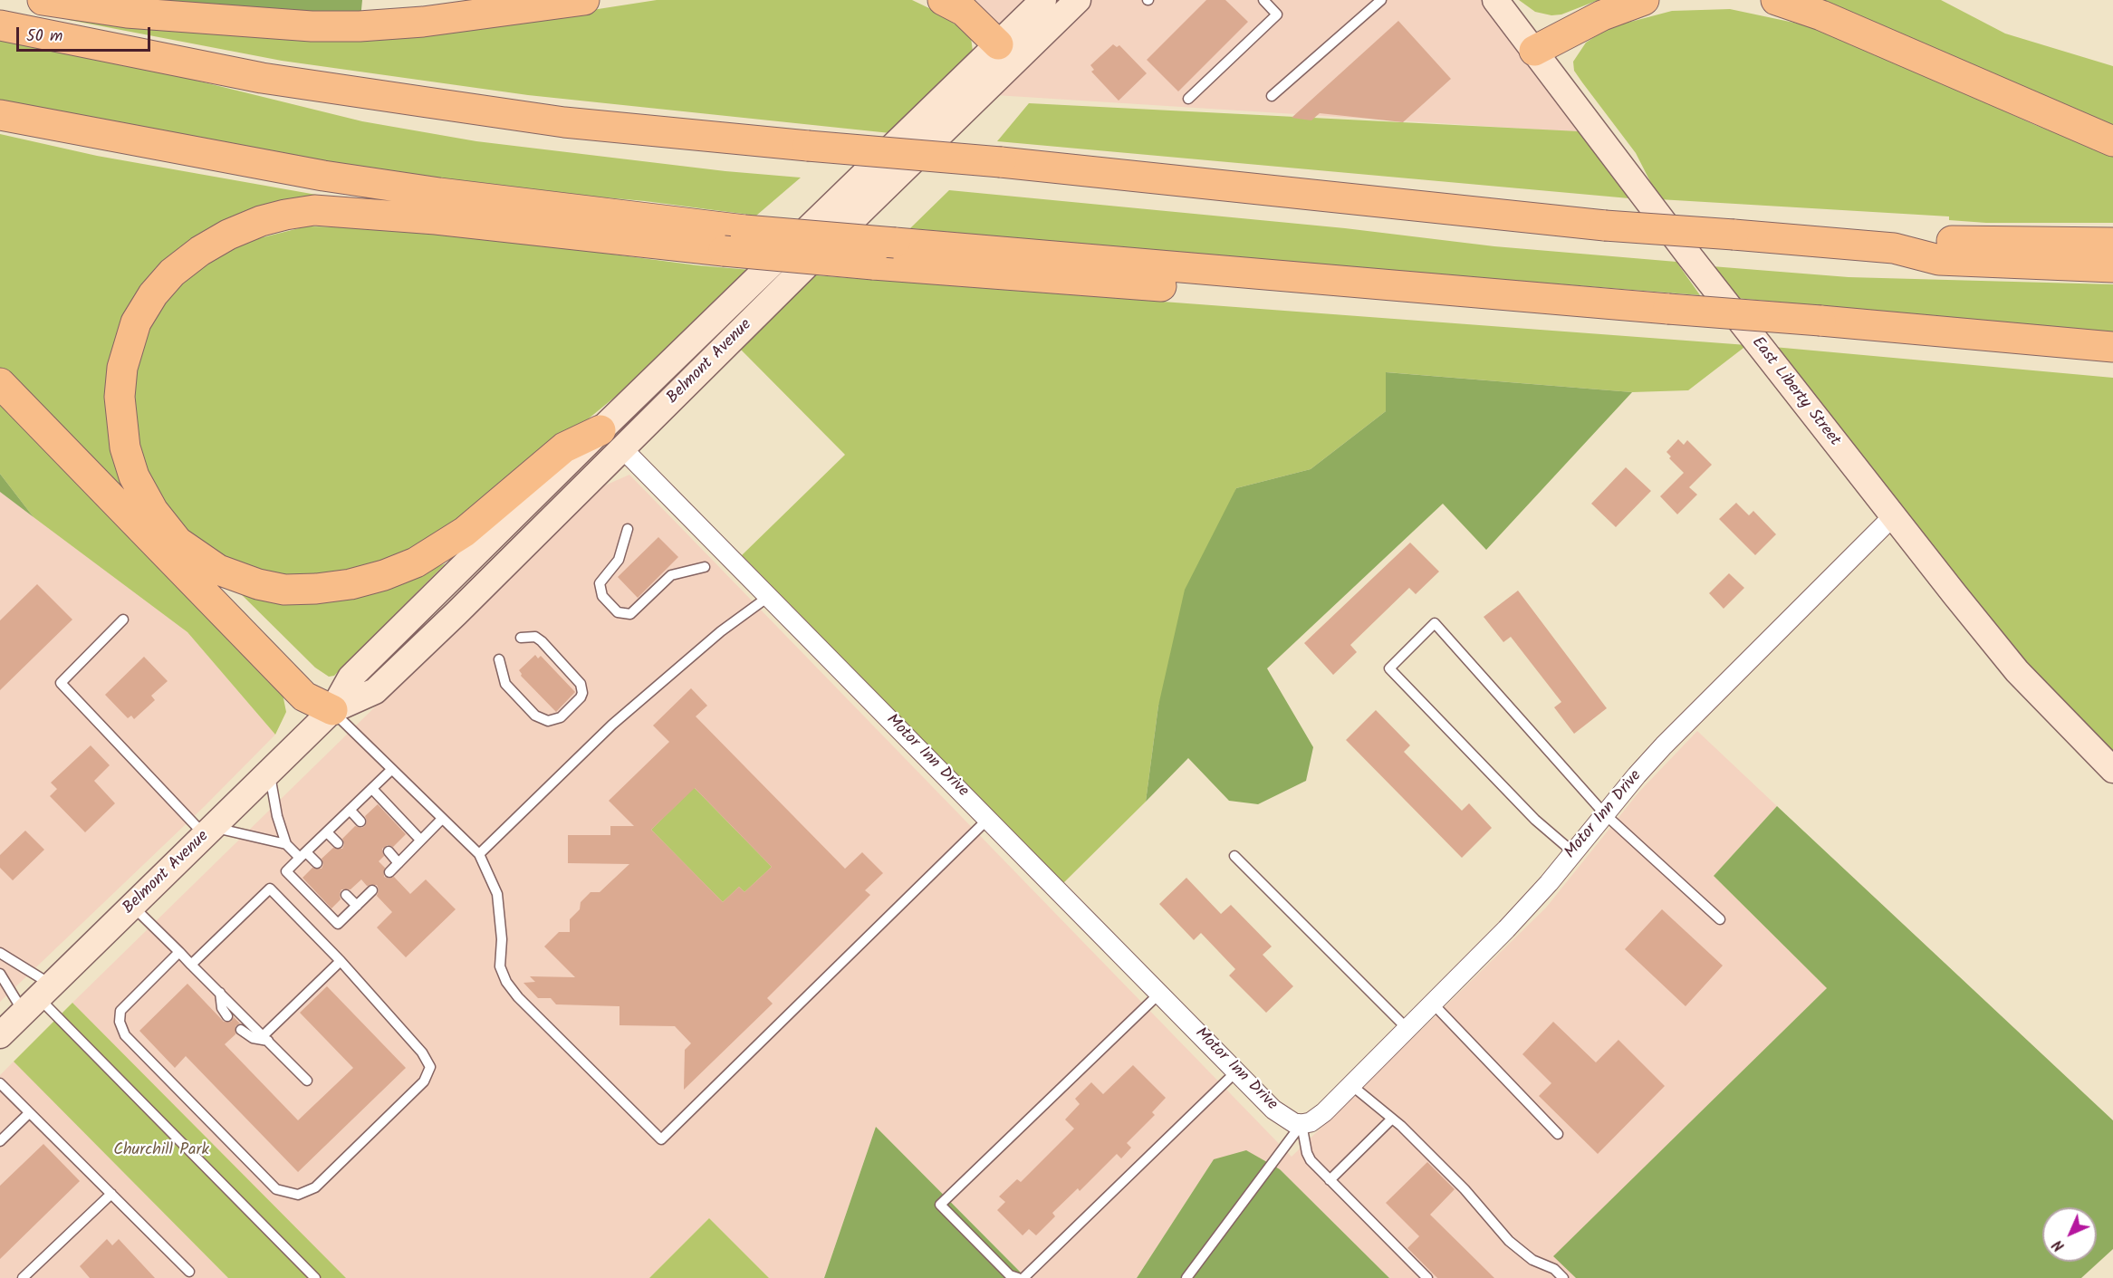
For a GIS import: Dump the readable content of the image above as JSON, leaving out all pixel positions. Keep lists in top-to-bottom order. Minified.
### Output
{"streets":{"main road":["Belmont Avenue","East Liberty Street"],"street":["Motor Inn Drive"]},"crossings":[["Belmont Avenue","Motor Inn Drive"],["East Liberty Street","Motor Inn Drive"]],"parks":["Churchill Park"],"scale_bar":"50 m","north":"bottom left"}
